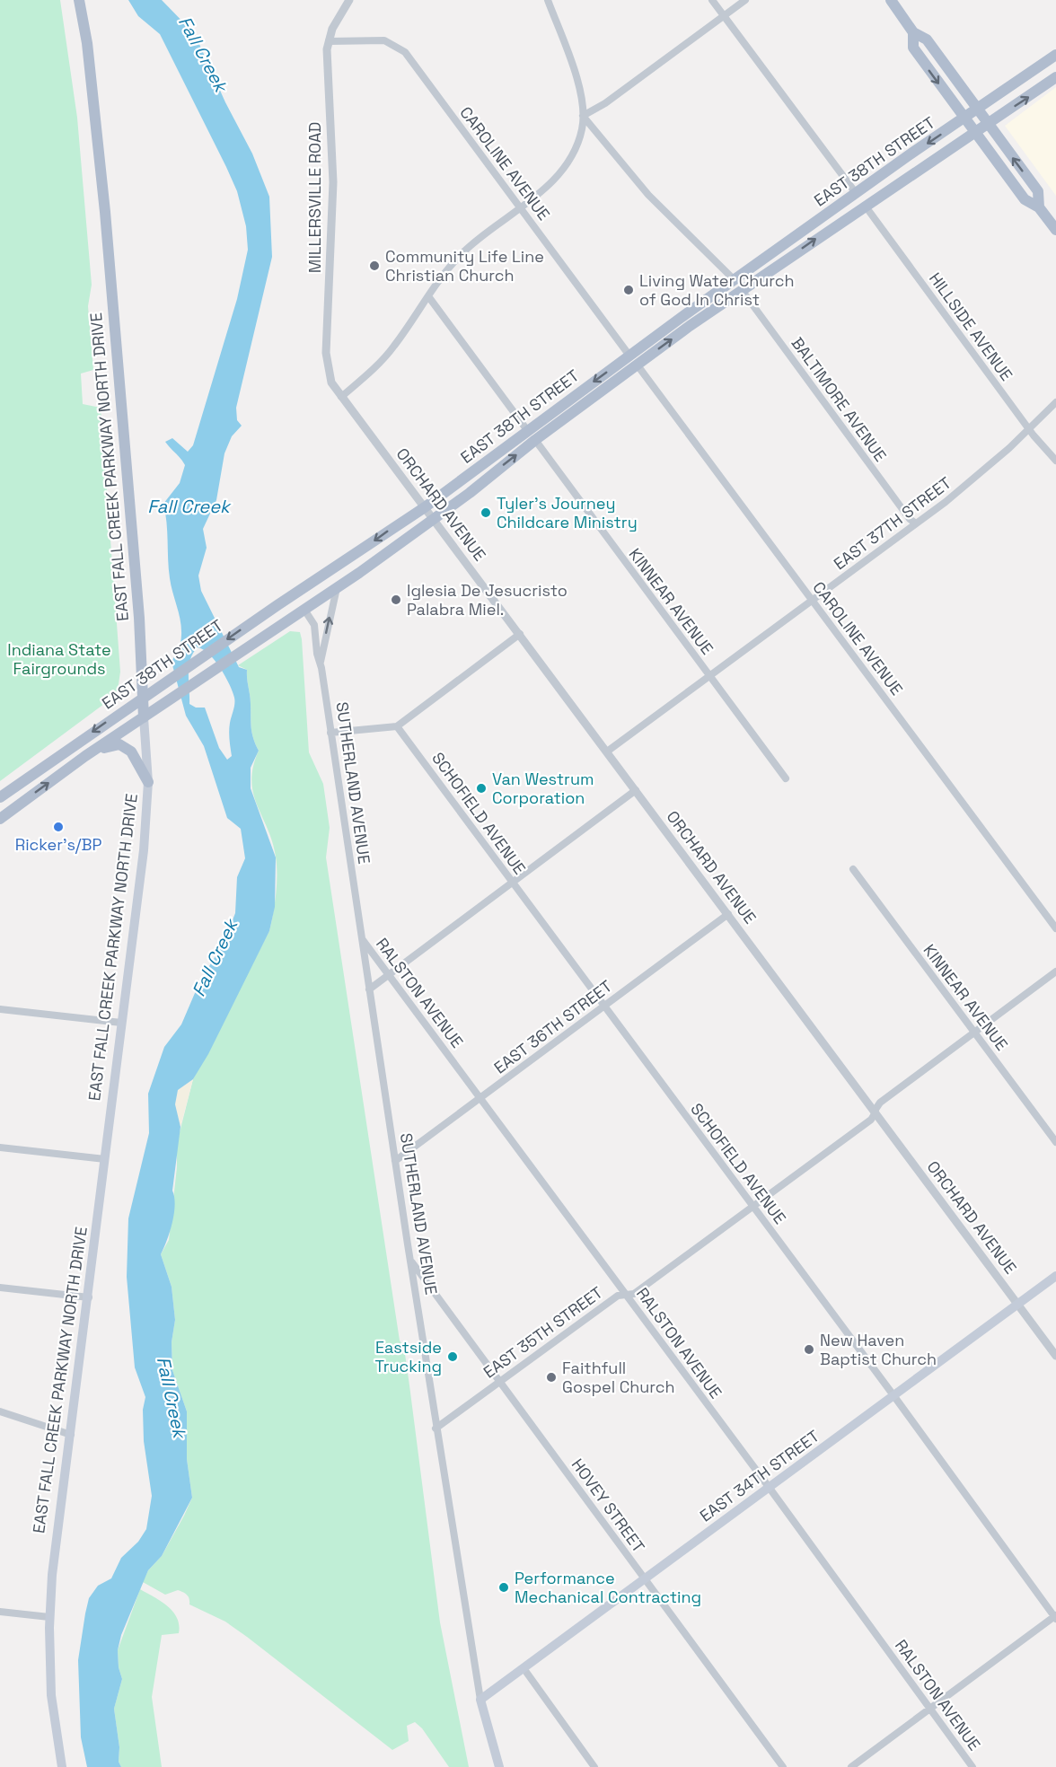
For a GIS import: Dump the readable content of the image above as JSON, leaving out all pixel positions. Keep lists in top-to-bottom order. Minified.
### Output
{"streets":{"main road":["EAST 38TH STREET","EAST FALL CREEK PARKWAY NORTH DRIVE","SUTHERLAND AVENUE","EAST 34TH STREET"],"street":["CAROLINE AVENUE","MILLERSVILLE ROAD","HILLSIDE AVENUE","BALTIMORE AVENUE","ORCHARD AVENUE","EAST 37TH STREET","KINNEAR AVENUE","SCHOFIELD AVENUE","RALSTON AVENUE","EAST 36TH STREET","EAST 35TH STREET","HOVEY STREET"]},"crossings":[["EAST 38TH STREET","CAROLINE AVENUE"],["EAST 38TH STREET","HILLSIDE AVENUE"],["EAST 38TH STREET","BALTIMORE AVENUE"],["EAST 38TH STREET","EAST FALL CREEK PARKWAY NORTH DRIVE"],["EAST 38TH STREET","ORCHARD AVENUE"],["EAST 38TH STREET","KINNEAR AVENUE"],["EAST 38TH STREET","SUTHERLAND AVENUE"],["CAROLINE AVENUE","MILLERSVILLE ROAD"],["CAROLINE AVENUE","EAST 37TH STREET"],["MILLERSVILLE ROAD","ORCHARD AVENUE"],["HILLSIDE AVENUE","EAST 37TH STREET"],["BALTIMORE AVENUE","EAST 37TH STREET"],["ORCHARD AVENUE","EAST 37TH STREET"],["ORCHARD AVENUE","EAST 36TH STREET"],["ORCHARD AVENUE","EAST 35TH STREET"],["ORCHARD AVENUE","EAST 34TH STREET"],["EAST 37TH STREET","KINNEAR AVENUE"],["KINNEAR AVENUE","EAST 35TH STREET"],["SUTHERLAND AVENUE","RALSTON AVENUE"],["SUTHERLAND AVENUE","EAST 36TH STREET"],["SUTHERLAND AVENUE","EAST 35TH STREET"],["SUTHERLAND AVENUE","EAST 34TH STREET"],["SUTHERLAND AVENUE","HOVEY STREET"],["SCHOFIELD AVENUE","EAST 36TH STREET"],["SCHOFIELD AVENUE","EAST 35TH STREET"],["SCHOFIELD AVENUE","EAST 34TH STREET"],["RALSTON AVENUE","EAST 36TH STREET"],["RALSTON AVENUE","EAST 35TH STREET"],["RALSTON AVENUE","EAST 34TH STREET"],["EAST 35TH STREET","HOVEY STREET"],["EAST 34TH STREET","HOVEY STREET"]],"water":["Fall Creek"],"parks":["Indiana State Fairgrounds"],"places":["Community Life Line Christian Church","Living Water Church of God In Christ","Tyler's Journey Childcare Ministry","Iglesia De Jesucristo Palabra Miel.","Van Westrum Corporation","Ricker's/BP","New Haven Baptist Church","Eastside Trucking","Faithfull Gospel Church","Performance Mechanical Contracting"]}
